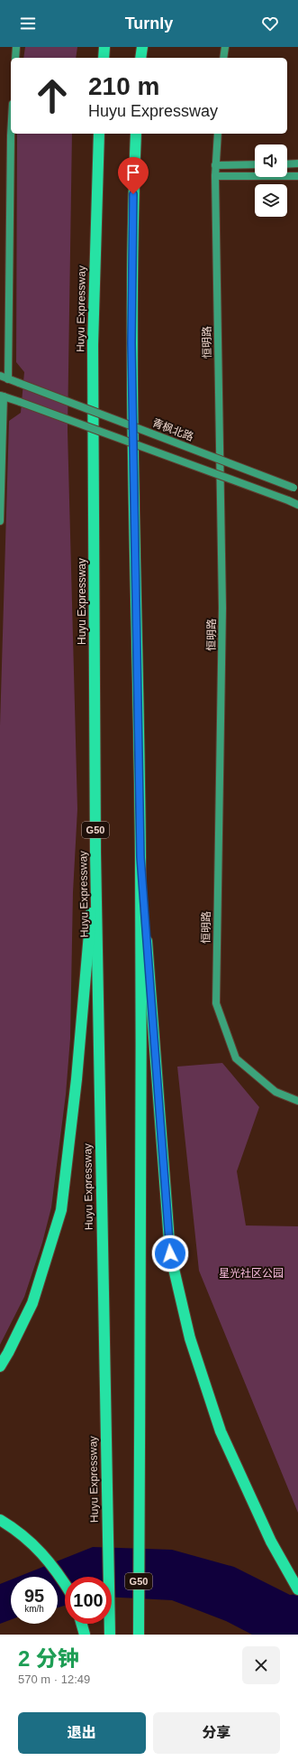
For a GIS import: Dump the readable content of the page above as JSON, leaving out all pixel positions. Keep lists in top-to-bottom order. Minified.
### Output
{"streets":{"highway":["Huyu Expressway","G50"],"street":["恒明路","青枫北路"]},"parks":["星光社区公园"],"page":{"header":"Turnly","turn":["210 m","Huyu Expressway"],"speed":"95 km/h","limit":"100","heading":["2 分钟","570 m · 12:49"],"buttons":["退出","分享"]}}
